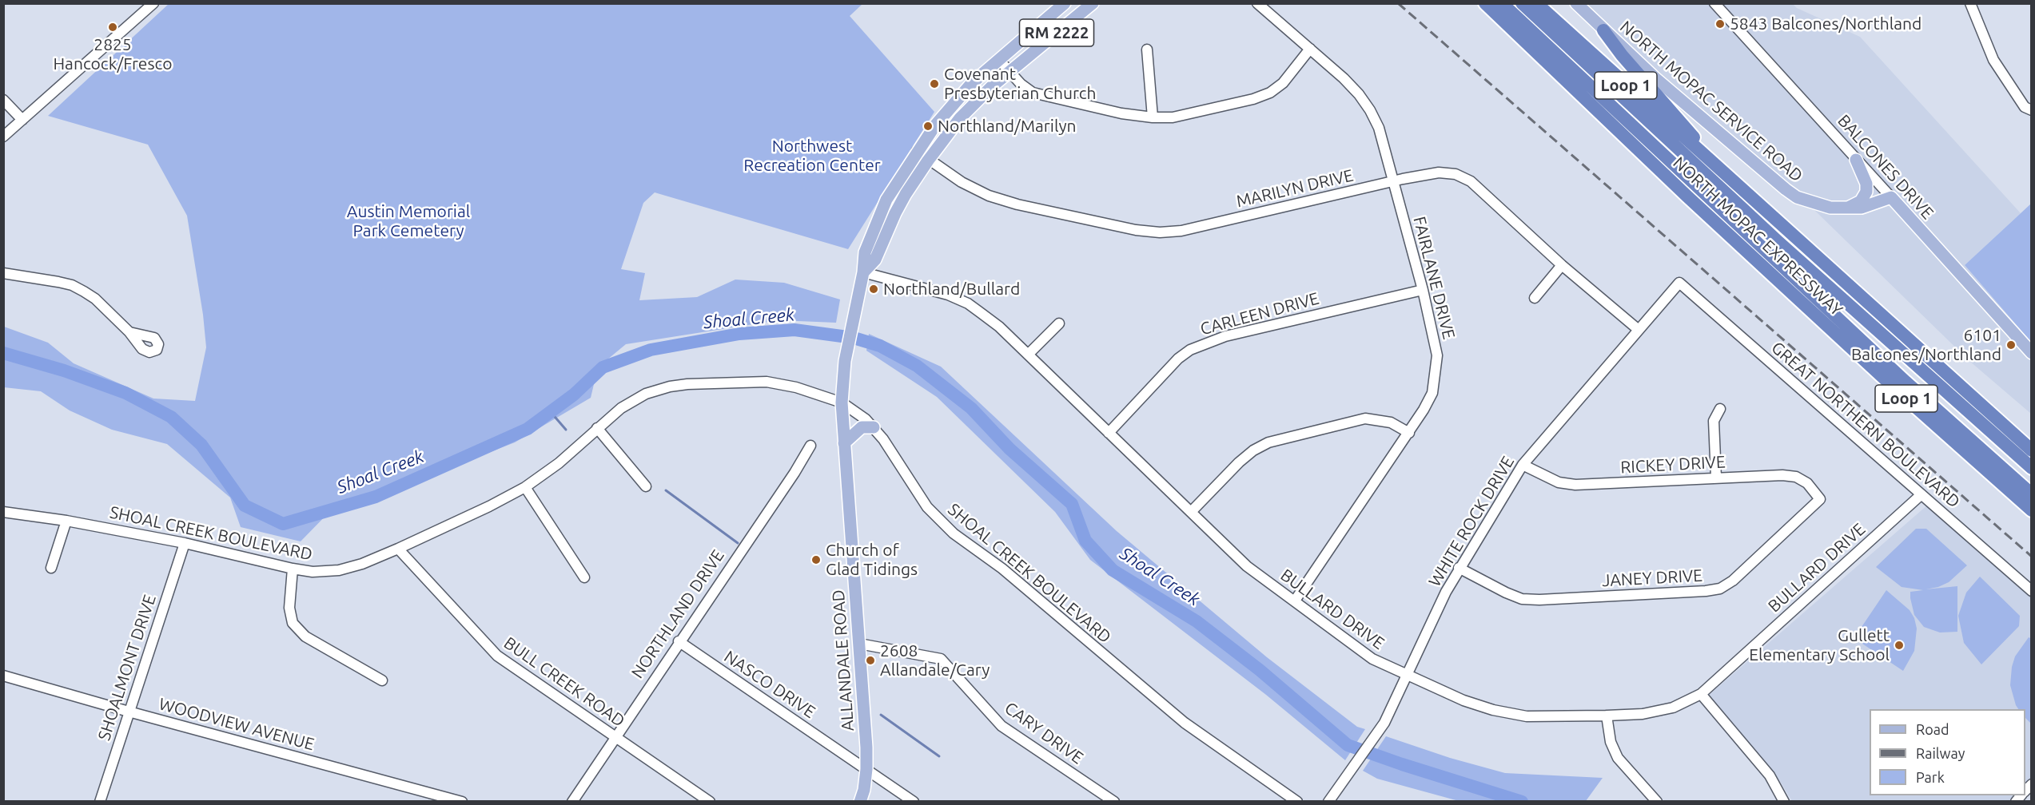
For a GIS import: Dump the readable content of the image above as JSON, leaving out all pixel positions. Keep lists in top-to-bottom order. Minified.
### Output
{"streets":{"highway":["Loop 1","NORTH MOPAC EXPRESSWAY"],"main road":["RM 2222","NORTH MOPAC SERVICE ROAD","BALCONES DRIVE","ALLANDALE ROAD"],"street":["MARILYN DRIVE","FAIRLANE DRIVE","CARLEEN DRIVE","GREAT NORTHERN BOULEVARD","RICKEY DRIVE","WHITE ROCK DRIVE","SHOAL CREEK BOULEVARD","BULLARD DRIVE","JANEY DRIVE","NORTHLAND DRIVE","SHOALMONT DRIVE","BULL CREEK ROAD","NASCO DRIVE","WOODVIEW AVENUE","CARY DRIVE"]},"crossings":[["RM 2222","MARILYN DRIVE"],["RM 2222","SHOAL CREEK BOULEVARD"],["RM 2222","BULLARD DRIVE"],["RM 2222","ALLANDALE ROAD"],["NORTH MOPAC SERVICE ROAD","BALCONES DRIVE"],["MARILYN DRIVE","FAIRLANE DRIVE"],["MARILYN DRIVE","WHITE ROCK DRIVE"],["FAIRLANE DRIVE","CARLEEN DRIVE"],["FAIRLANE DRIVE","BULLARD DRIVE"],["CARLEEN DRIVE","BULLARD DRIVE"],["GREAT NORTHERN BOULEVARD","WHITE ROCK DRIVE"],["GREAT NORTHERN BOULEVARD","BULLARD DRIVE"],["RICKEY DRIVE","WHITE ROCK DRIVE"],["RICKEY DRIVE","JANEY DRIVE"],["WHITE ROCK DRIVE","BULLARD DRIVE"],["WHITE ROCK DRIVE","JANEY DRIVE"],["SHOAL CREEK BOULEVARD","ALLANDALE ROAD"],["SHOAL CREEK BOULEVARD","SHOALMONT DRIVE"],["SHOAL CREEK BOULEVARD","BULL CREEK ROAD"],["NORTHLAND DRIVE","BULL CREEK ROAD"],["NORTHLAND DRIVE","NASCO DRIVE"],["ALLANDALE ROAD","NASCO DRIVE"],["ALLANDALE ROAD","CARY DRIVE"],["SHOALMONT DRIVE","WOODVIEW AVENUE"]],"water":["Shoal Creek"],"parks":["Northwest Recreation Center","Austin Memorial Park Cemetery"],"places":["5843 Balcones/Northland","2825 Hancock/Fresco","Covenant Presbyterian Church","Northland/Marilyn","Northland/Bullard","6101 Balcones/Northland","Church of Glad Tidings","Gullett Elementary School","2608 Allandale/Cary"],"legend":["Road","Railway","Park"]}
